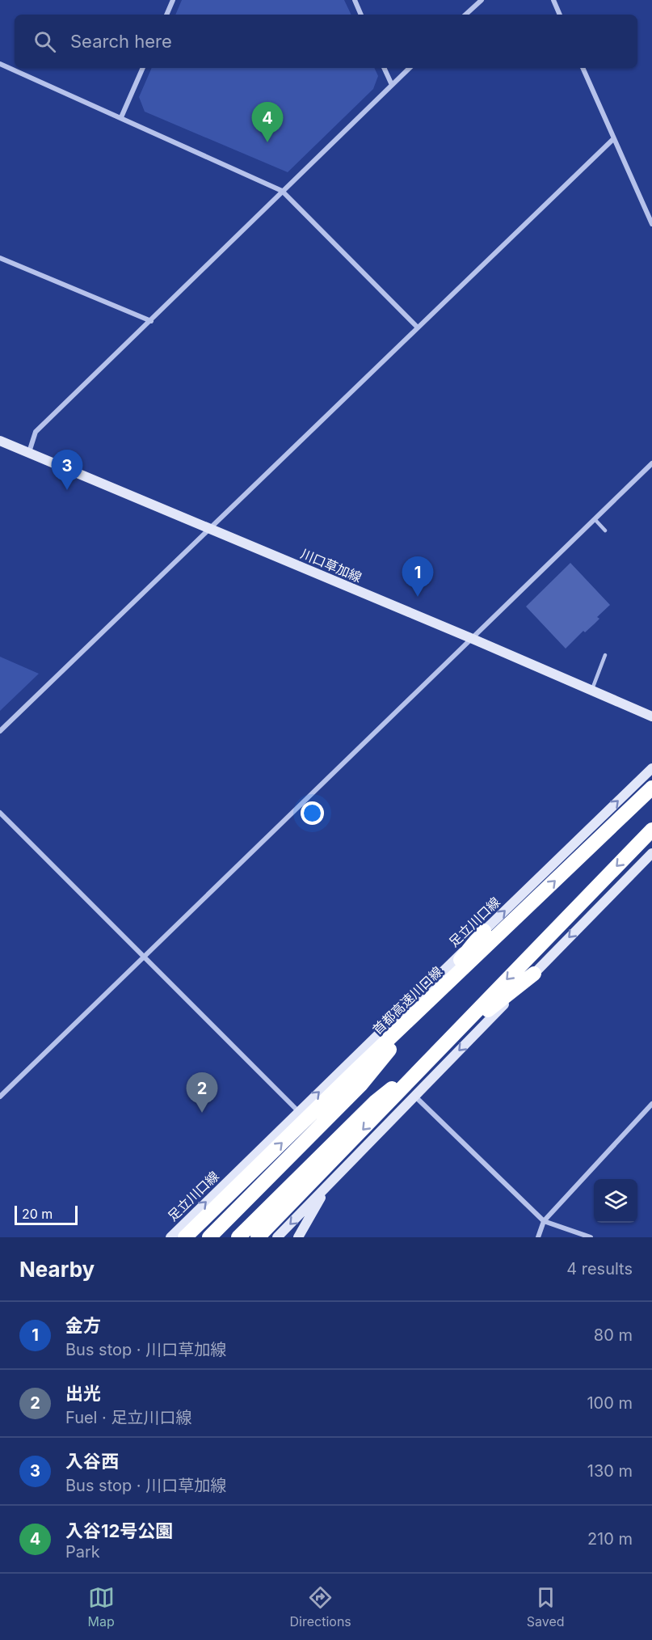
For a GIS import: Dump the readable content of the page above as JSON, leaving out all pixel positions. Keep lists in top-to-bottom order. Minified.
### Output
{"streets":{"highway":["首都高速川口線"],"main road":["川口草加線","足立川口線"]},"scale_bar":"20 m","page":{"search":"Search here","pins":["4","3","1","2"],"scale":"20 m","heading":["Nearby","4 results"],"list":[{"mark":"1","name":"金方","note":"Bus stop · 川口草加線","value":"80 m"},{"mark":"2","name":"出光","note":"Fuel · 足立川口線","value":"100 m"},{"mark":"3","name":"入谷西","note":"Bus stop · 川口草加線","value":"130 m"},{"mark":"4","name":"入谷12号公園","note":"Park","value":"210 m"}],"nav":["Map","Directions","Saved"]}}
